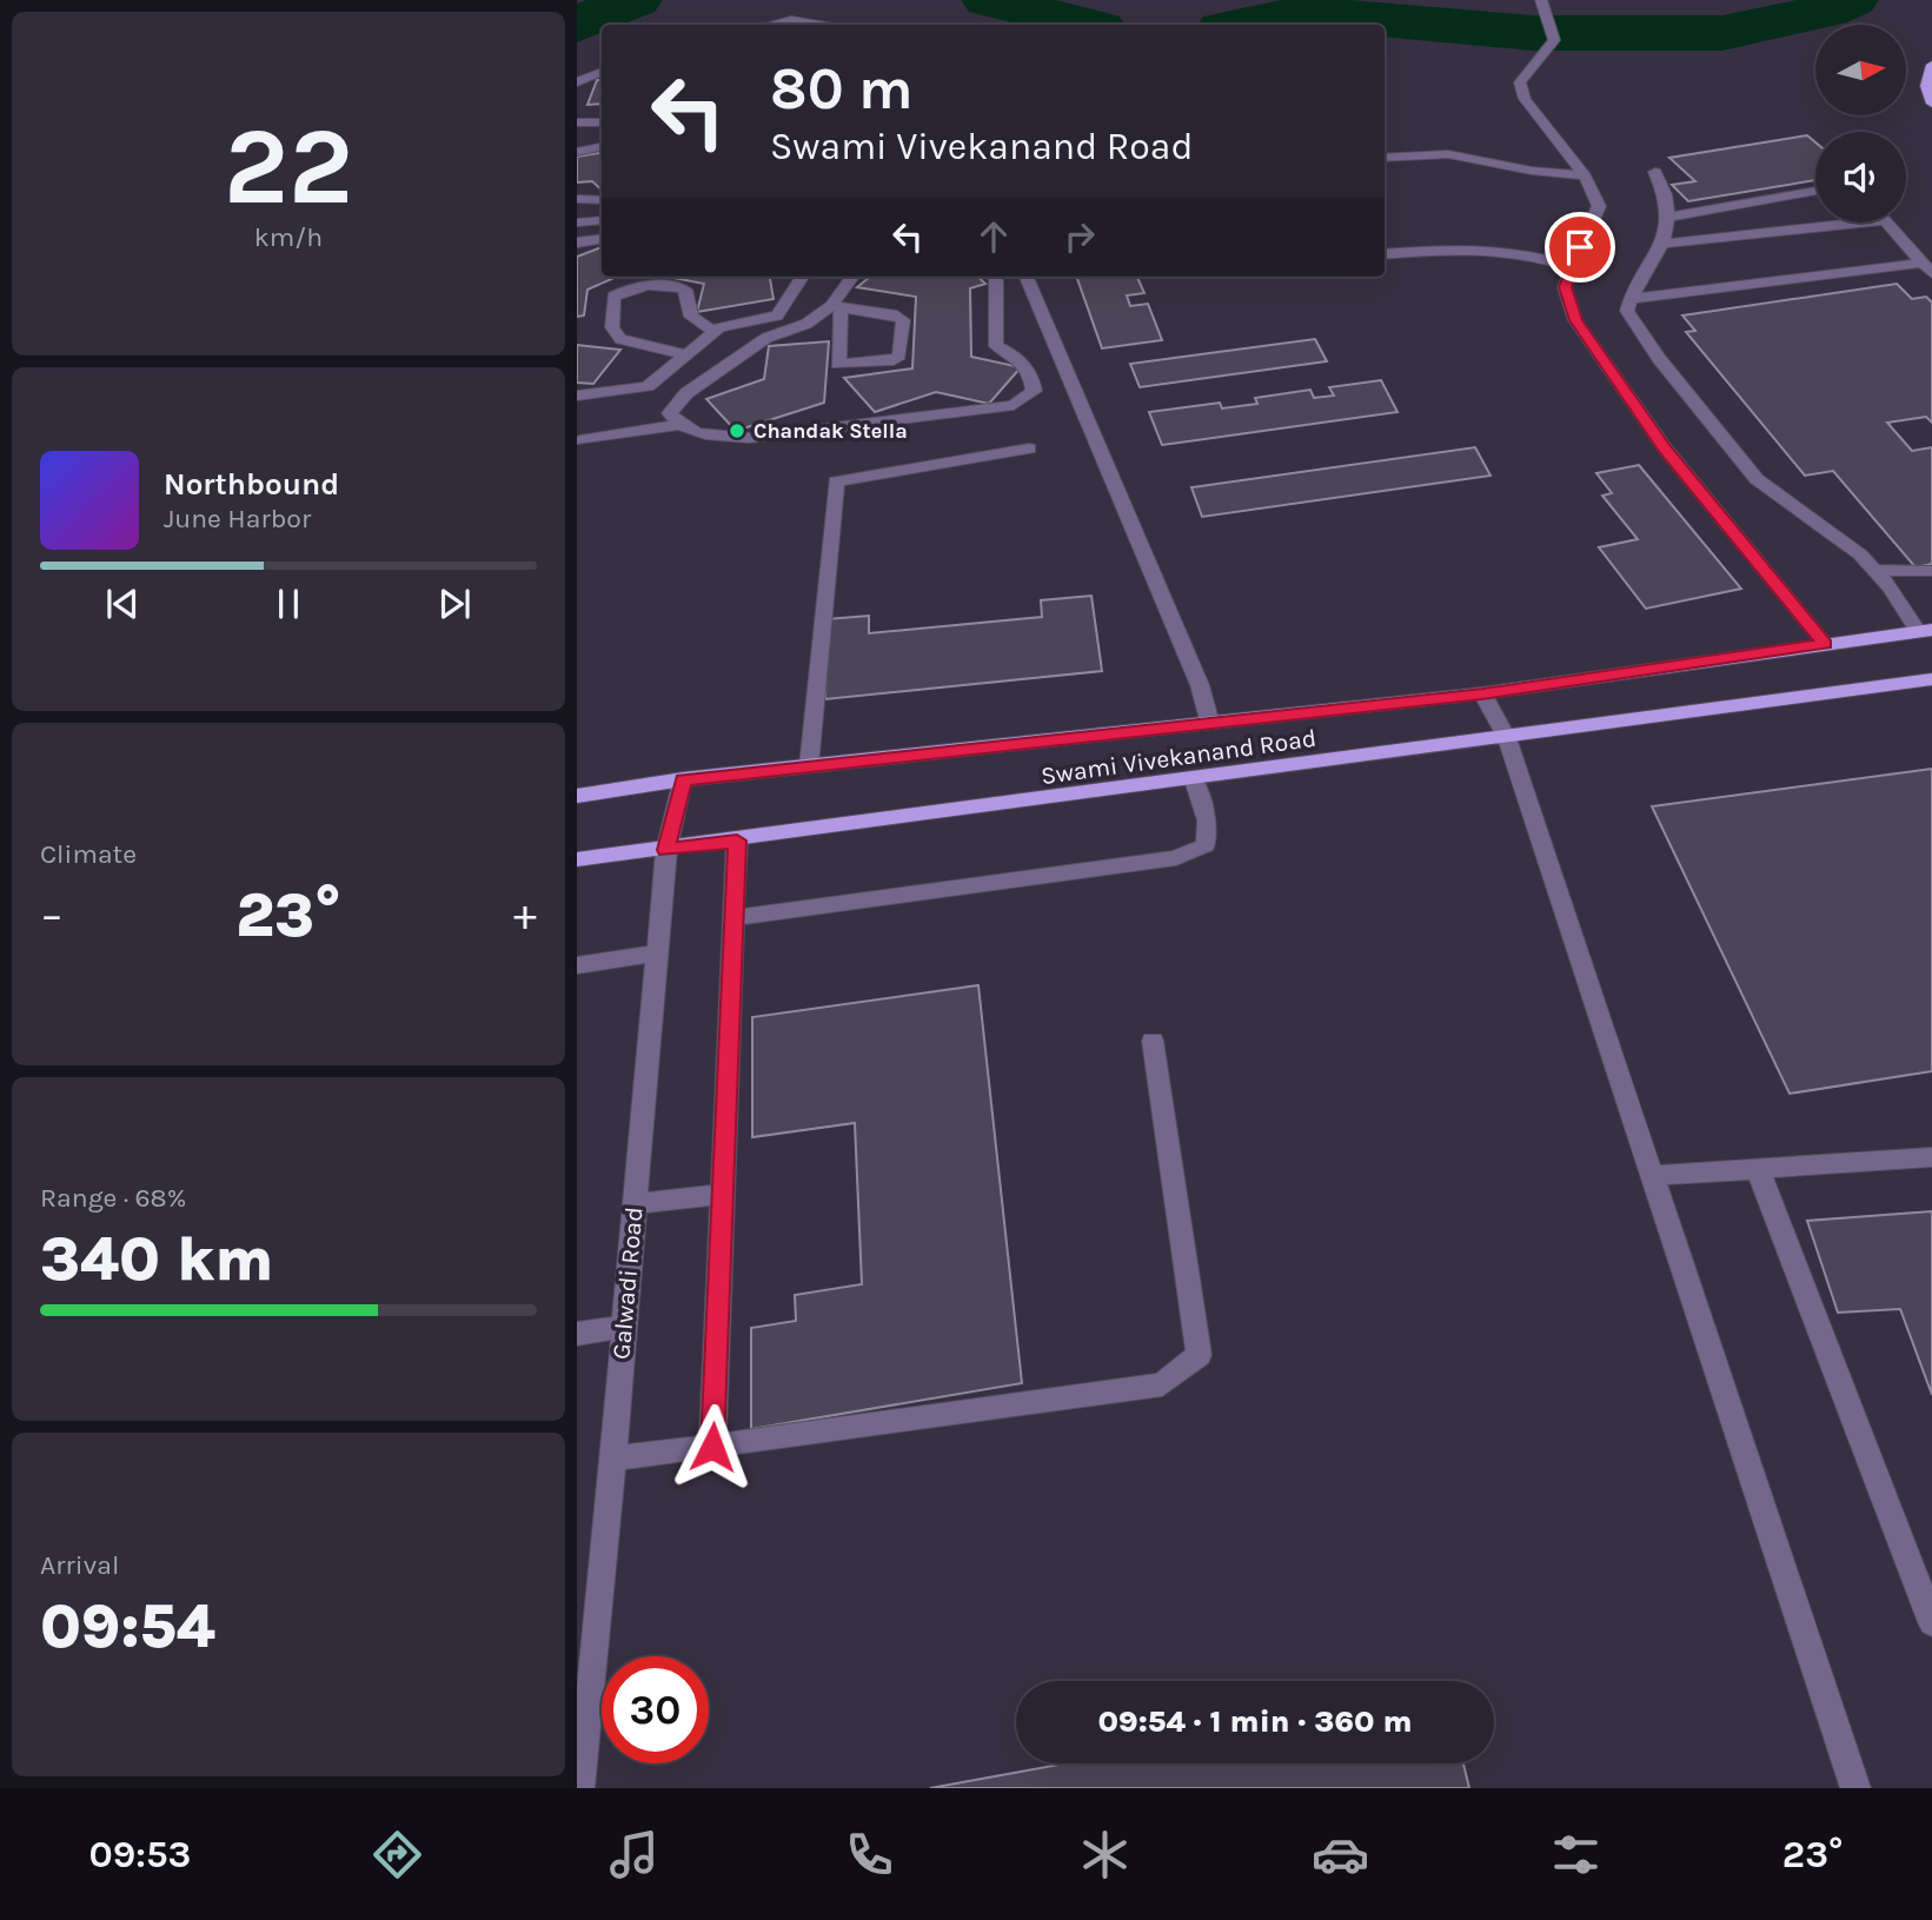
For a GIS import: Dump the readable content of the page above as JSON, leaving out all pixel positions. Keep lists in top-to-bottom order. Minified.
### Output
{"streets":{"main road":["Swami Vivekanand Road"],"street":["Galwadi Road"]},"crossings":[["Swami Vivekanand Road","Galwadi Road"]],"places":["Chandak Stella"],"north":"right","page":{"tile":[["22","km/h"],"Climate",["Range · 68%","340 km"],["Arrival","09:54"]],"turn":["80 m","Swami Vivekanand Road"],"song":["Northbound","June Harbor"],"heat":["−","23°","+"],"limit":"30","trip":"09:54 · 1 min · 360 m","tabs":["09:53","23°"]}}
